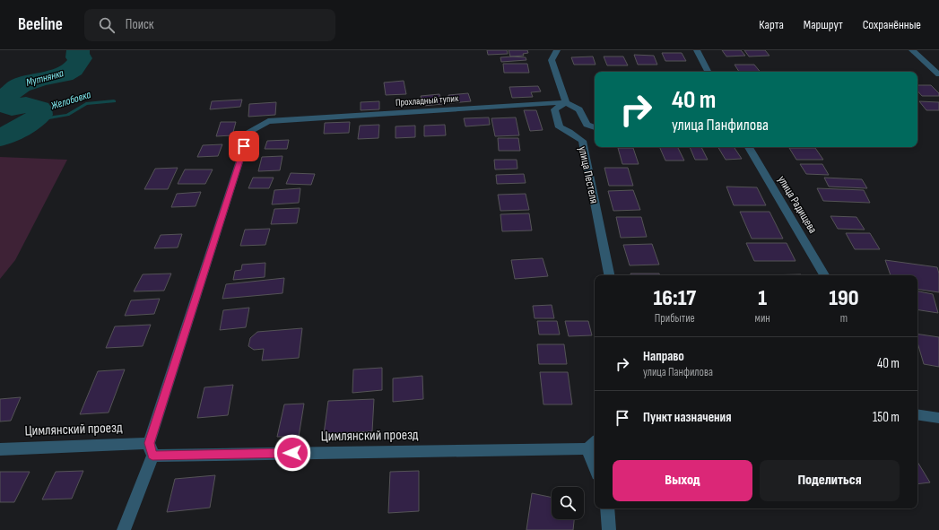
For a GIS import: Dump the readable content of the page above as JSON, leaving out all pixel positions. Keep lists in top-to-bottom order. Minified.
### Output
{"streets":{"street":["Прохладный тупик","улица Пестеля","улица Радищева","Цимлянский проезд"]},"crossings":[["Прохладный тупик","улица Пестеля"],["Прохладный тупик","Цимлянский проезд"]],"water":["Мутнянка","Желобовка"],"page":{"header":"Beeline","search":"Поиск","nav":["Карта","Маршрут","Сохранённые"],"turn":["40 m","улица Панфилова"],"eta":["16:17","Прибытие","1","мин","190","m"],"list":[{"name":"Направо","note":"улица Панфилова","value":"40 m"},{"name":"Пункт назначения","value":"150 m"}],"buttons":["Выход","Поделиться"]}}
